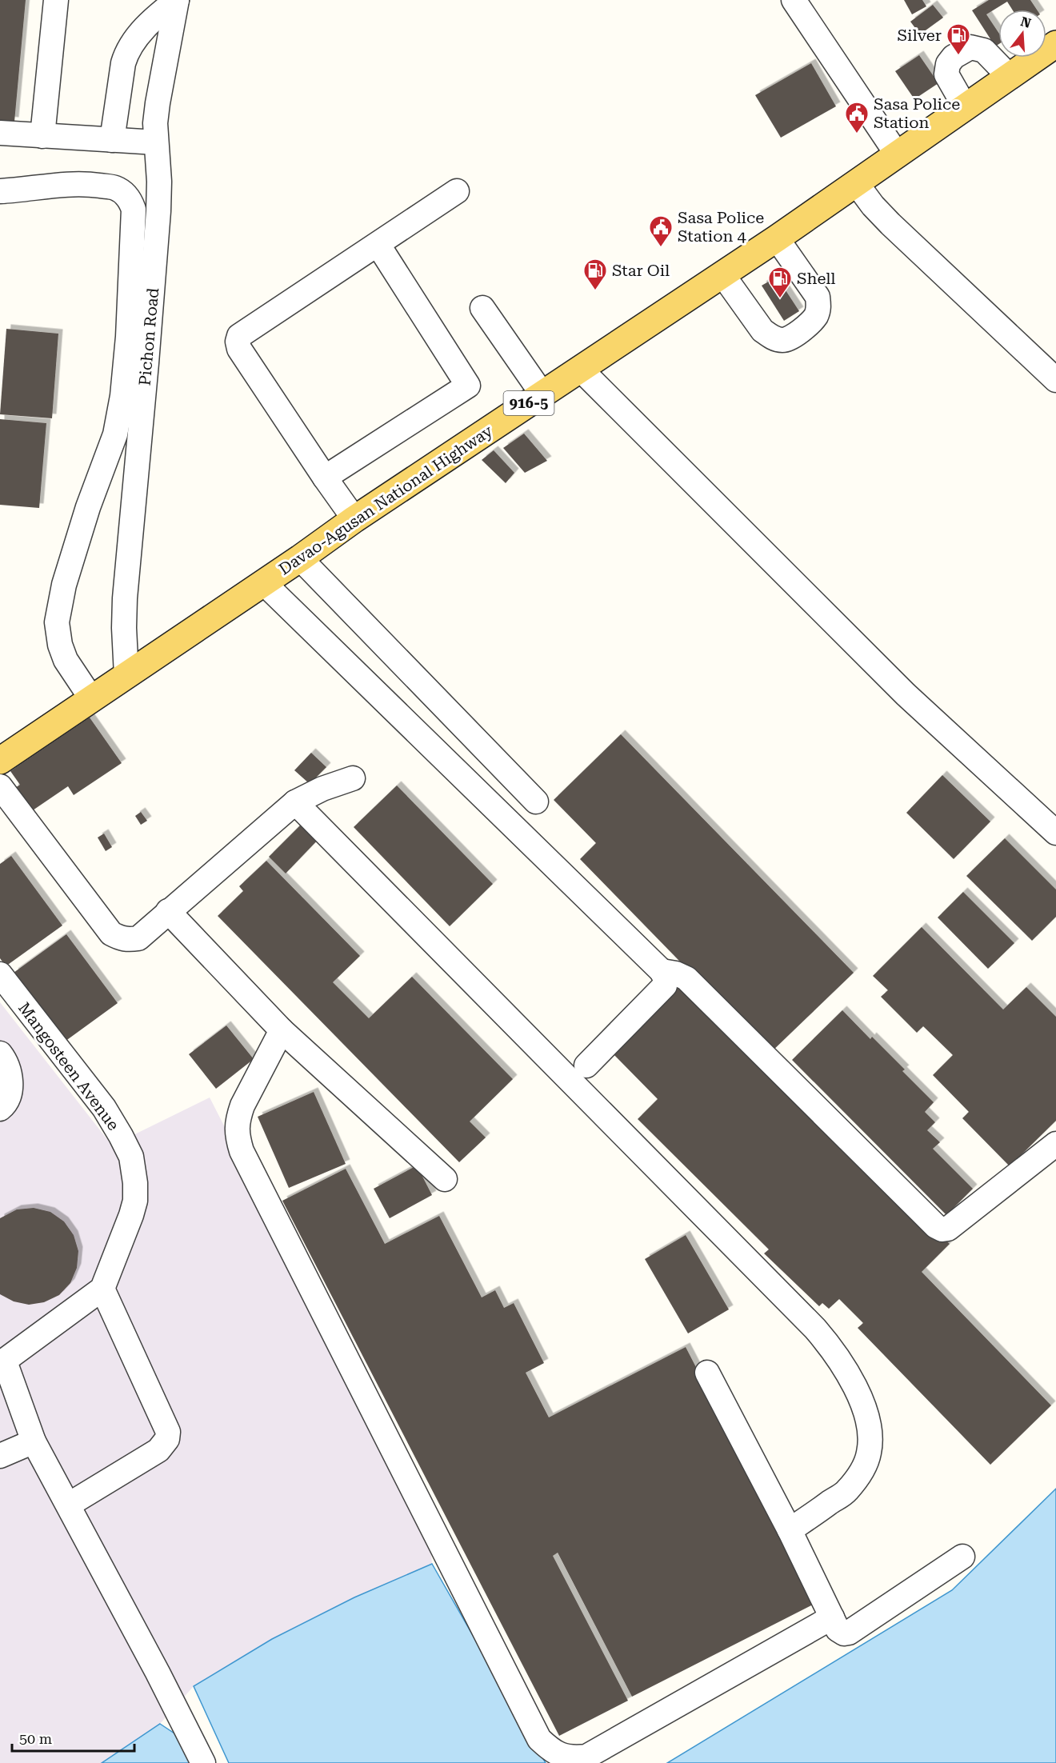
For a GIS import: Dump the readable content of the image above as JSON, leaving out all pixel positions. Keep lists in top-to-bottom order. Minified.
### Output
{"streets":{"main road":["916-5","Davao-Agusan National Highway"],"street":["Pichon Road","Mangosteen Avenue"]},"crossings":[["Pichon Road","Davao-Agusan National Highway"]],"places":{"fuel station":["Silver","Star Oil","Shell"],"public building":["Sasa Police Station","Sasa Police Station 4"]},"scale_bar":"50 m","north":"top"}
